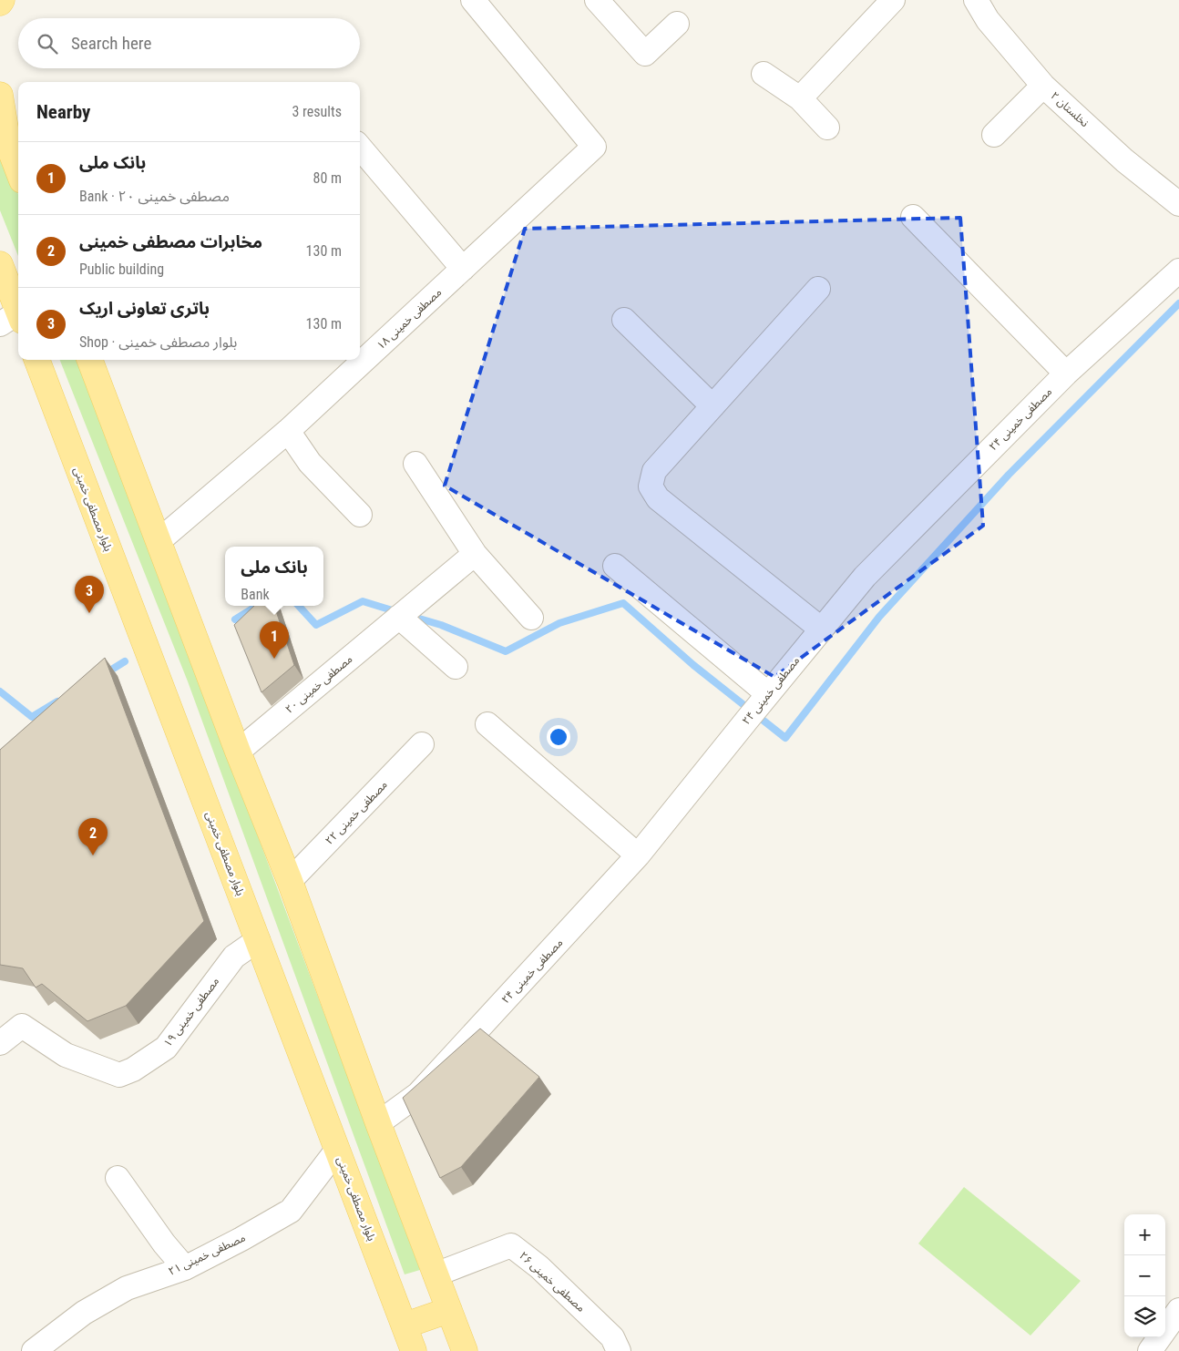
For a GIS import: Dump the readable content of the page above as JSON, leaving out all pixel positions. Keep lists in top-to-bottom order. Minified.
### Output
{"streets":{"main road":["بلوار مصطفی خمینی"],"street":["نخلستان ۲","مصطفی خمینی ۱۸","مصطفی خمینی ۲۴","مصطفی خمینی ۲۰","مصطفی خمینی ۲۲","مصطفی خمینی ۱۹","مصطفی خمینی ۲۱","مصطفی خمینی ۲۶"]},"crossings":[["بلوار مصطفی خمینی","مصطفی خمینی ۱۹"],["بلوار مصطفی خمینی","مصطفی خمینی ۲۱"]],"page":{"search":"Search here","heading":["Nearby","3 results"],"list":[{"mark":"1","name":"بانک ملی","note":"Bank · مصطفی خمینی ۲۰","value":"80 m"},{"mark":"2","name":"مخابرات مصطفی خمینی","note":"Public building","value":"130 m"},{"mark":"3","name":"باتری تعاونی اریک","note":"Shop · بلوار مصطفی خمینی","value":"130 m"}],"popup":["بانک ملی","Bank"],"pins":["3","1","2"],"map_buttons":["+","−"]}}
